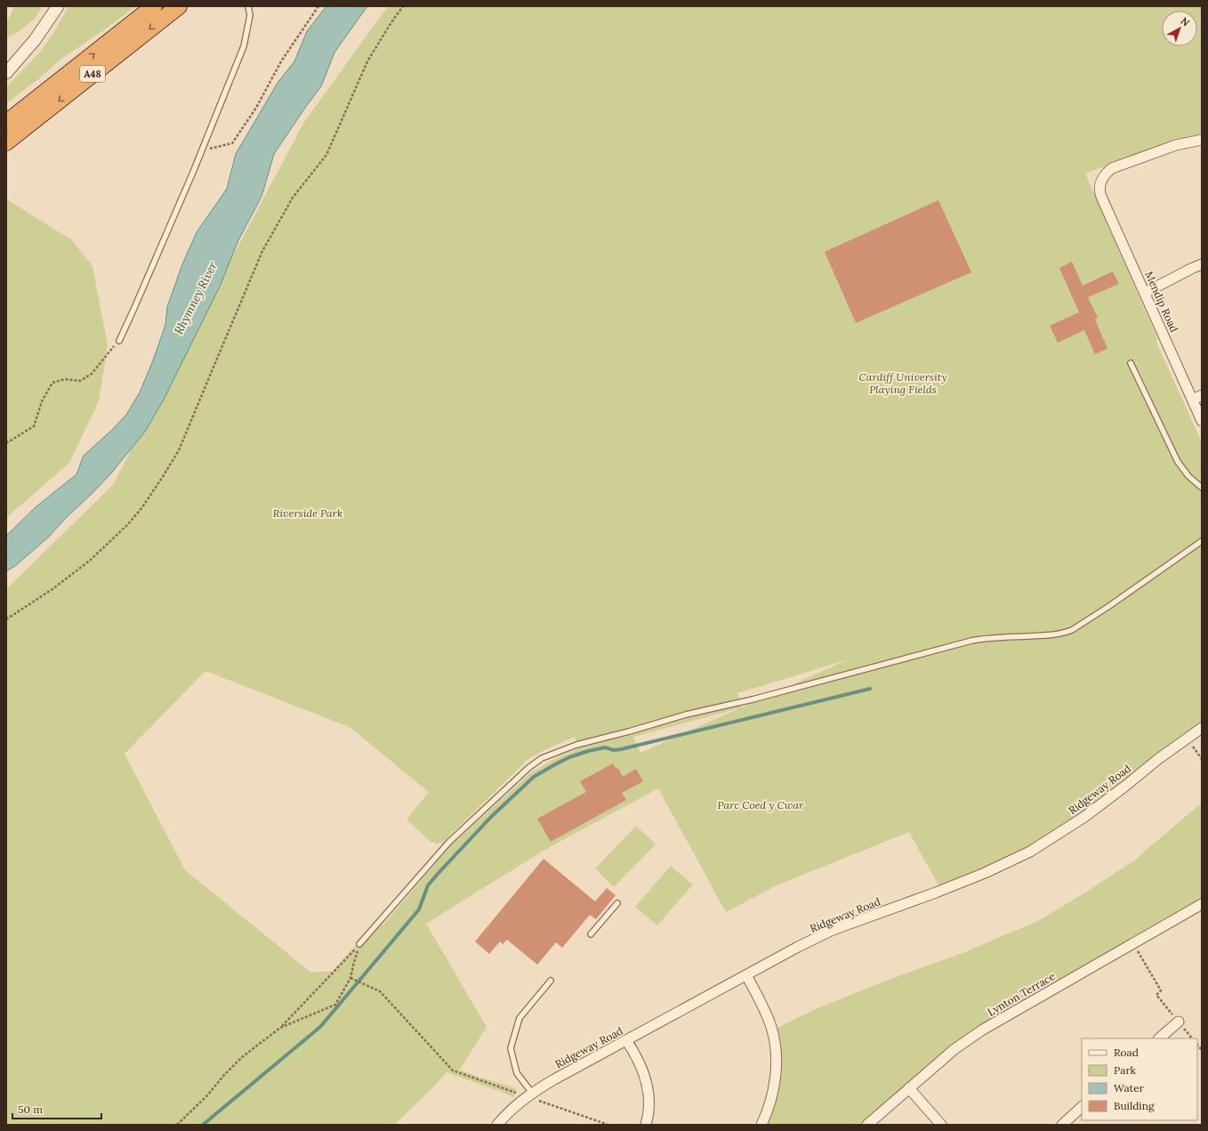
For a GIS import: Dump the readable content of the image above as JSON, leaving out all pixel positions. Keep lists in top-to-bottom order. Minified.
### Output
{"streets":{"highway":["A48"],"street":["Mendip Road","Ridgeway Road","Lynton Terrace"]},"water":["Rhymney River"],"parks":["Cardiff University Playing Fields","Riverside Park","Parc Coed y Cwar"],"legend":["Road","Park","Water","Building"],"scale_bar":"50 m","north":"top right"}
